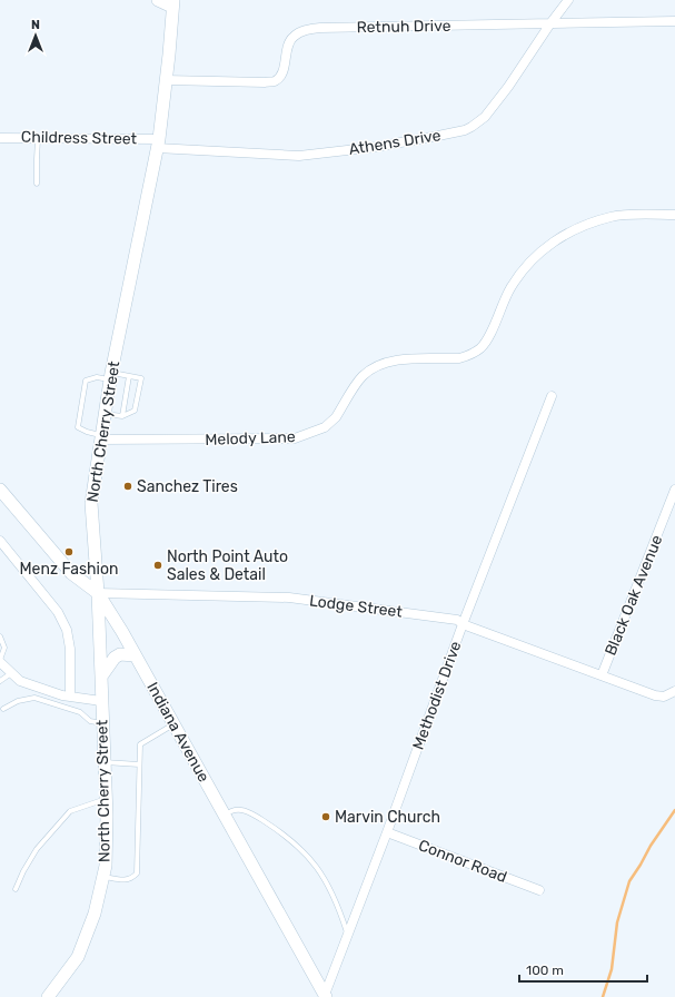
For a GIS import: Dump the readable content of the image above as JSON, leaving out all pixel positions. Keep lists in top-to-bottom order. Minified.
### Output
{"streets":{"main road":["North Cherry Street","Indiana Avenue"],"street":["Retnuh Drive","Childress Street","Athens Drive","Melody Lane","Black Oak Avenue","Lodge Street","Methodist Drive","Connor Road"]},"crossings":[["Retnuh Drive","Athens Drive"],["Retnuh Drive","North Cherry Street"],["Childress Street","Athens Drive"],["Childress Street","North Cherry Street"],["Athens Drive","North Cherry Street"],["North Cherry Street","Melody Lane"],["North Cherry Street","Lodge Street"],["North Cherry Street","Indiana Avenue"],["Black Oak Avenue","Lodge Street"],["Lodge Street","Methodist Drive"],["Lodge Street","Indiana Avenue"],["Methodist Drive","Indiana Avenue"],["Methodist Drive","Connor Road"]],"places":["Sanchez Tires","Menz Fashion","North Point Auto Sales & Detail","Marvin Church"],"scale_bar":"100 m","north":"top"}
